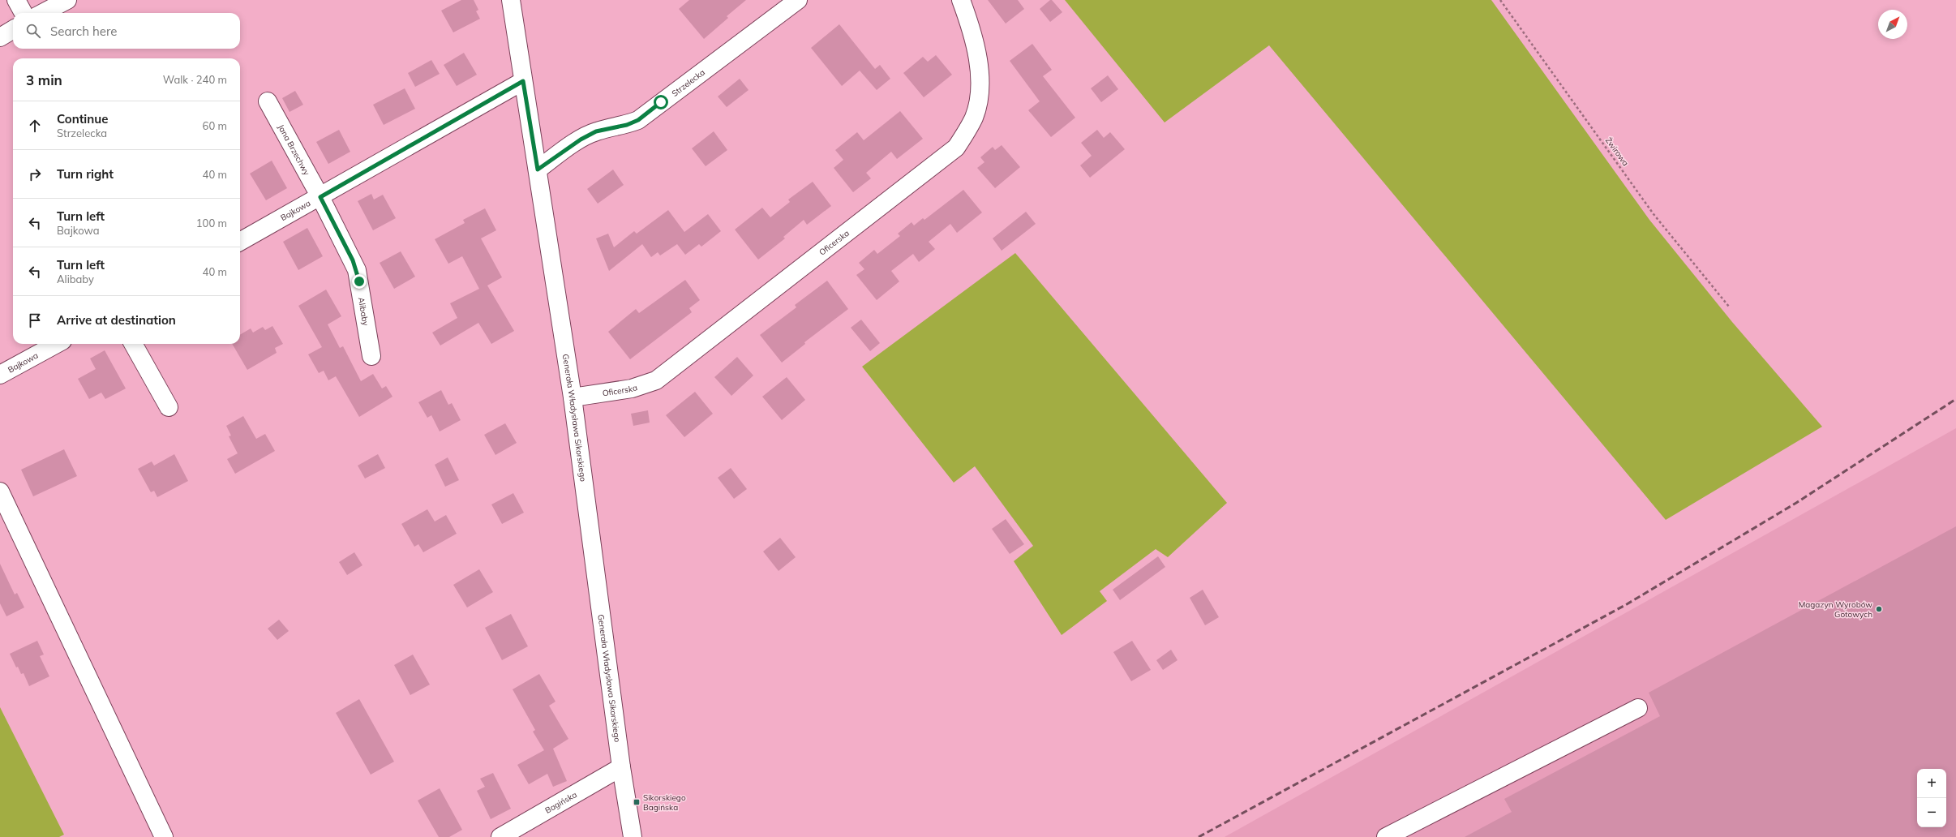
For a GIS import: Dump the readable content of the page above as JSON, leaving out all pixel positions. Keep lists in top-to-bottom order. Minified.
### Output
{"streets":{"street":["Strzelecka","Jana Brzechwy","Bajkowa","Oficerska","Alibaby","Generała Władysława Sikorskiego","Bagińska"],"path":["Żwirowa"]},"crossings":[["Strzelecka","Generała Władysława Sikorskiego"],["Jana Brzechwy","Bajkowa"],["Jana Brzechwy","Alibaby"],["Bajkowa","Alibaby"],["Bajkowa","Generała Władysława Sikorskiego"],["Oficerska","Generała Władysława Sikorskiego"],["Generała Władysława Sikorskiego","Bagińska"]],"places":{"other":["Magazyn Wyrobów Gotowych"],"transit":["Sikorskiego Bagińska"]},"north":"top right","page":{"search":"Search here","heading":["3 min","Walk · 240 m"],"list":[["Continue","Strzelecka","60 m"],["Turn right","40 m"],["Turn left","Bajkowa","100 m"],["Turn left","Alibaby","40 m"],"Arrive at destination"],"map_buttons":["+","−"]}}
